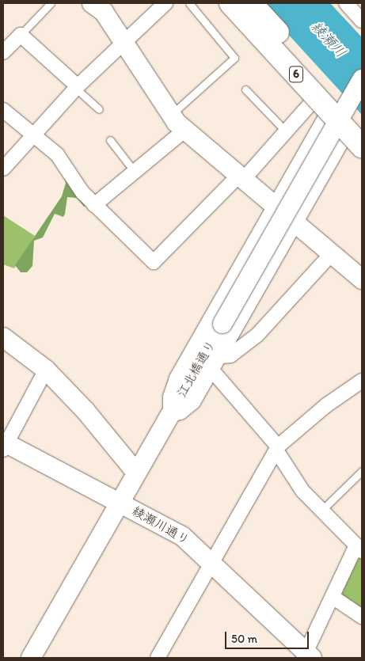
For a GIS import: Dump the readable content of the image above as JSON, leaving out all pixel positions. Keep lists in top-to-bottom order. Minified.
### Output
{"streets":{"highway":["6"],"street":["江北橋通り","綾瀬川通り"]},"crossings":[["江北橋通り","綾瀬川通り"]],"water":["綾瀬川"],"scale_bar":"50 m"}
